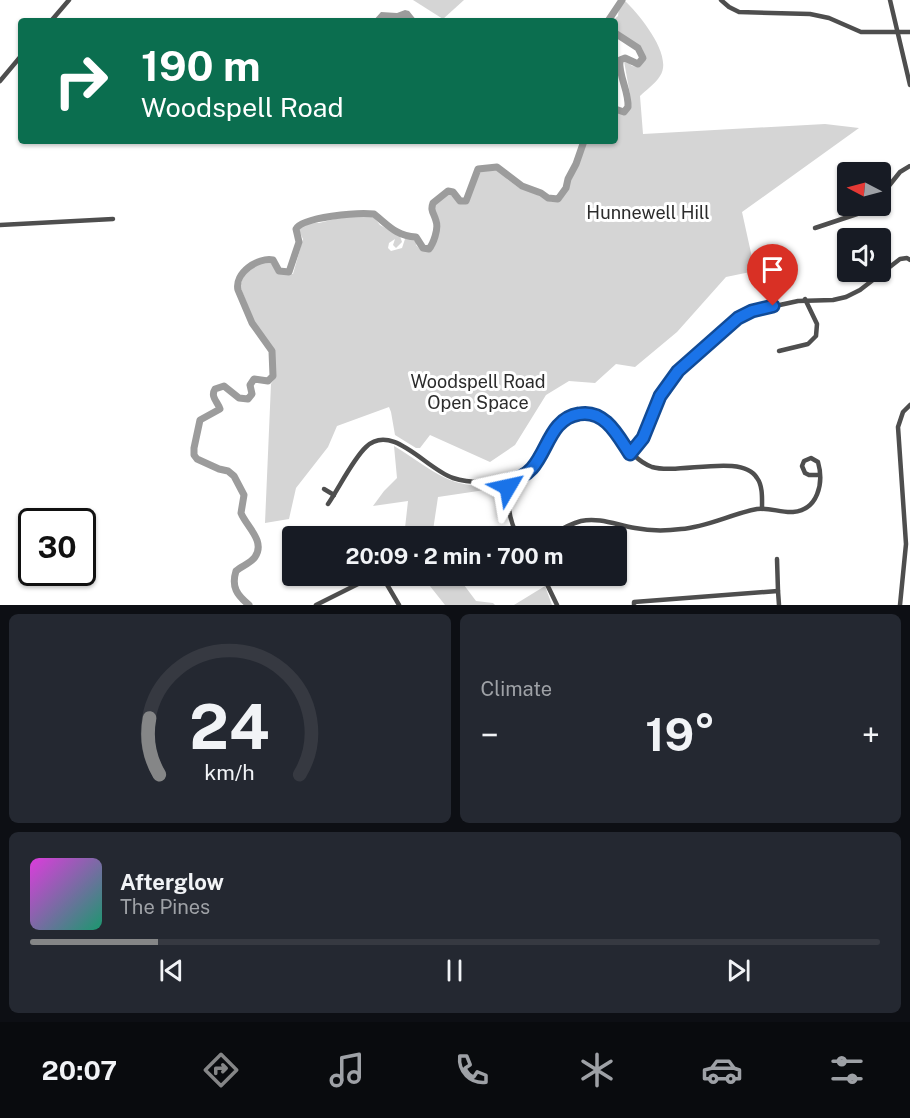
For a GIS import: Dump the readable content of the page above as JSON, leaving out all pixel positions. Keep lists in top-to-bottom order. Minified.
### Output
{"parks":["Hunnewell Hill","Woodspell Road Open Space"],"north":"left","page":{"turn":["190 m","Woodspell Road"],"limit":"30","trip":"20:09 · 2 min · 700 m","tile":"Climate","heat":["−","19°","+"],"song":["Afterglow","The Pines"],"tabs":"20:07","gauge":["24","km/h"]}}
